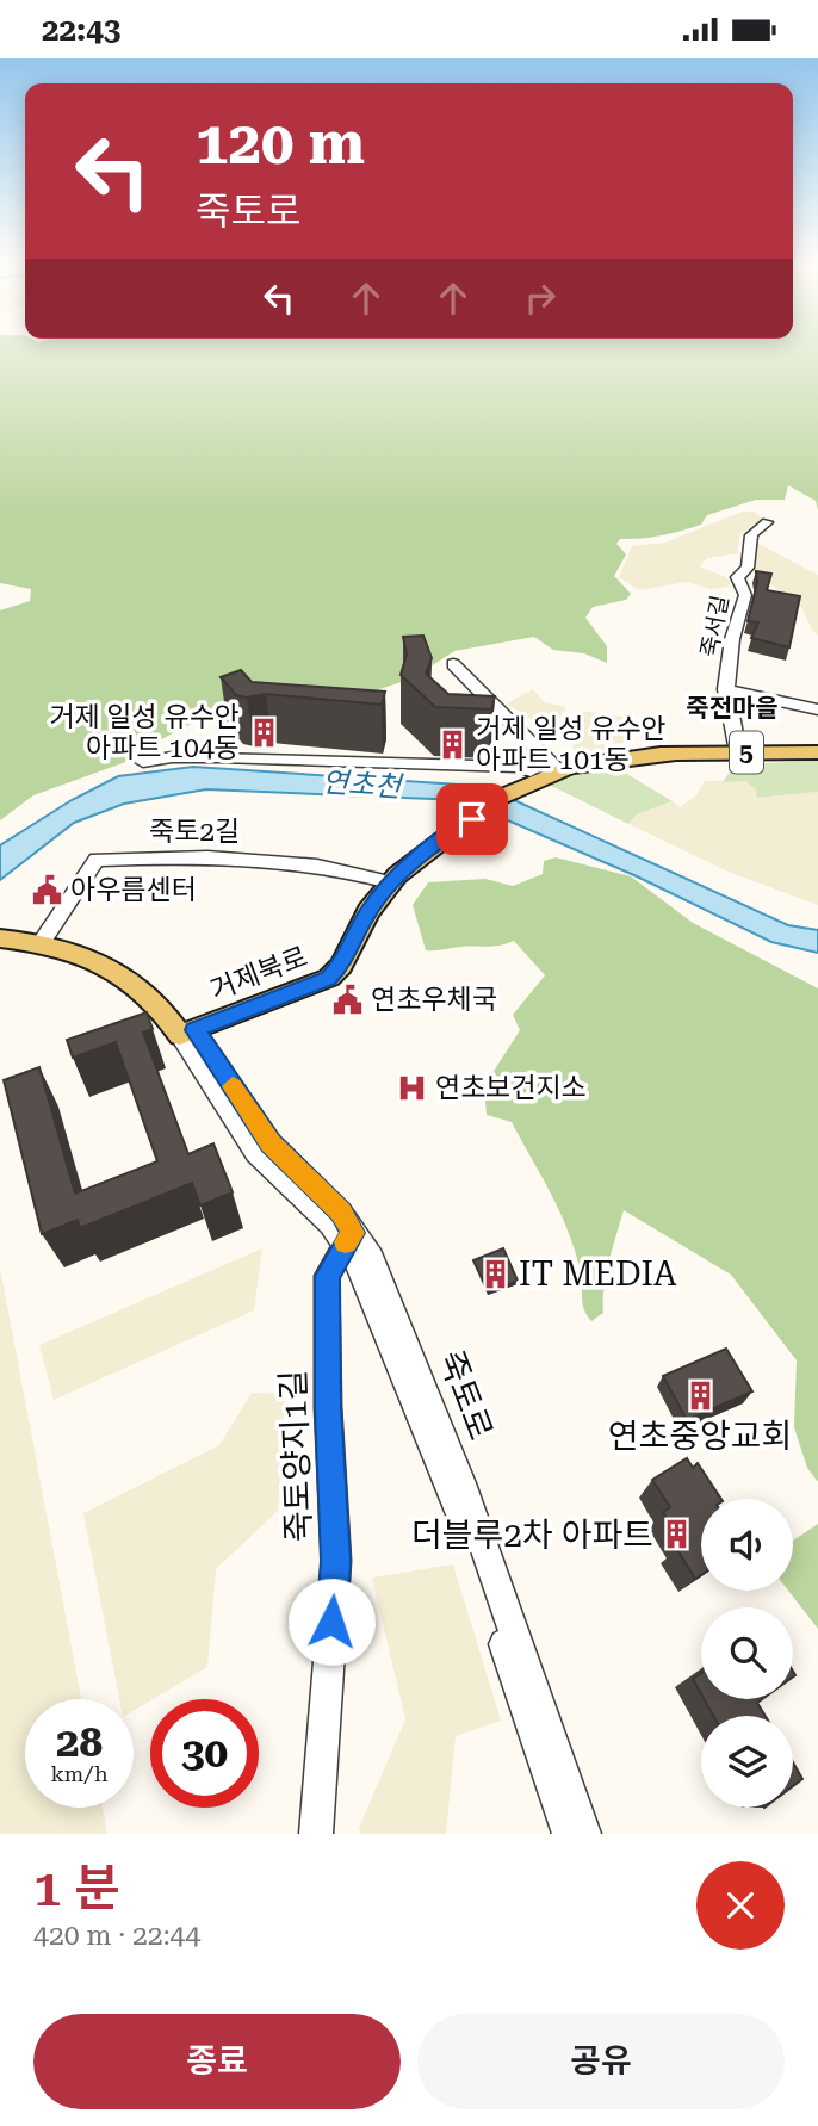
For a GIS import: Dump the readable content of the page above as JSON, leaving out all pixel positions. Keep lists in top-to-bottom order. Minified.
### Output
{"streets":{"main road":["5","거제북로"],"street":["죽서길","죽토2길","죽토로","죽토양지1길"]},"crossings":[["죽서길","5"],["죽토2길","거제북로"],["거제북로","죽토로"],["죽토로","죽토양지1길"]],"districts":["죽전마을"],"water":["연초천"],"places":{"building":["거제 일성 유수안 아파트 104동","거제 일성 유수안 아파트 101동","IT MEDIA","연초중앙교회","더블루2차 아파트"],"public building":["아우름센터","연초우체국"],"hospital":["연초보건지소"]},"page":{"status":"22:43","turn":["120 m","죽토로"],"speed":"28 km/h","limit":"30","heading":["1 분","420 m · 22:44"],"buttons":["종료","공유"]}}
